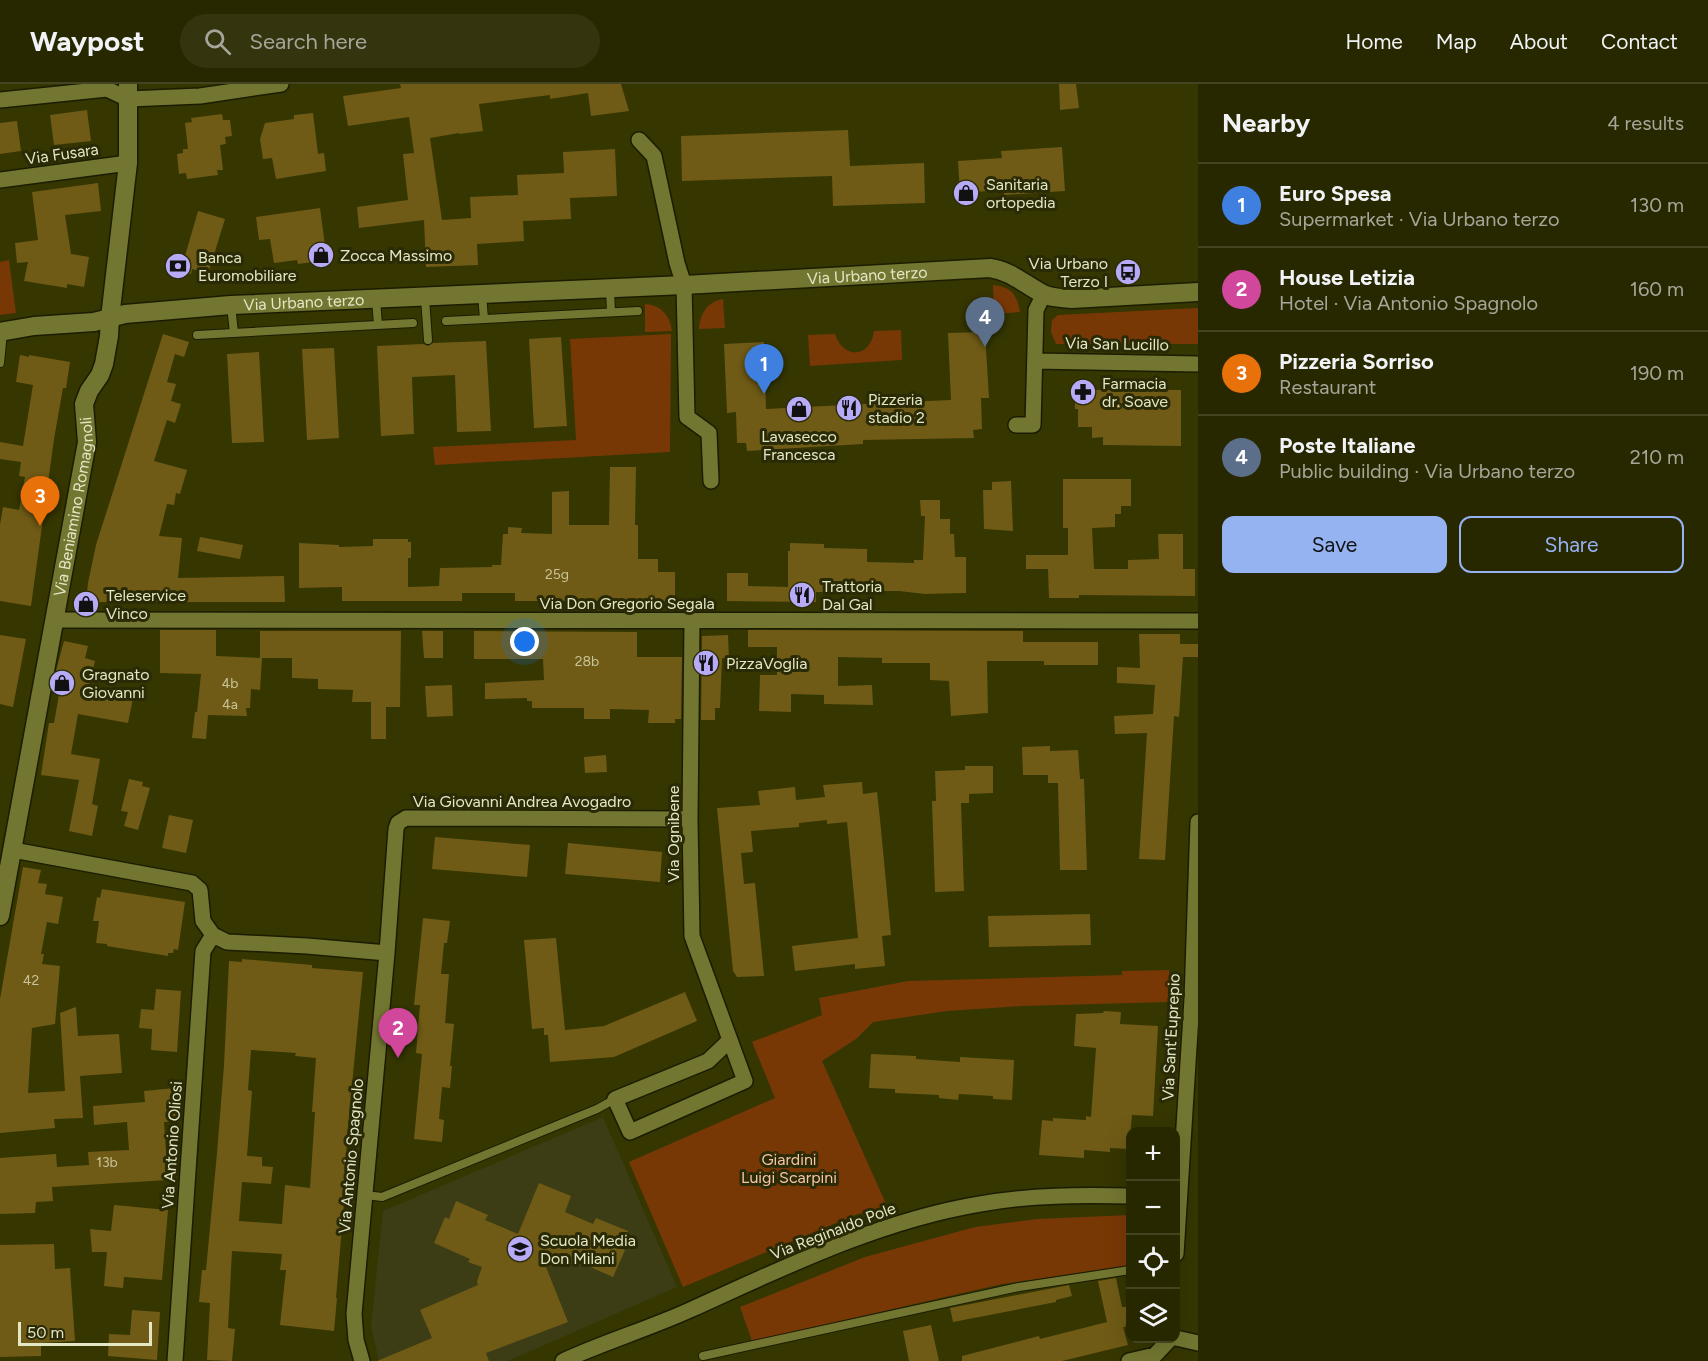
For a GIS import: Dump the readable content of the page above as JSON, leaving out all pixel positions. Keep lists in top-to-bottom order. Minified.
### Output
{"streets":{"street":["Via Fusara","Via Urbano terzo","Via San Lucillo","Via Beniamino Romagnoli","Via Don Gregorio Segala","Via Giovanni Andrea Avogadro","Via Ognibene","Via Sant'Euprepio","Via Antonio Oliosi","Via Antonio Spagnolo","Via Reginaldo Pole"]},"crossings":[["Via Fusara","Via Beniamino Romagnoli"],["Via Urbano terzo","Via Beniamino Romagnoli"],["Via Beniamino Romagnoli","Via Don Gregorio Segala"],["Via Don Gregorio Segala","Via Ognibene"],["Via Giovanni Andrea Avogadro","Via Ognibene"],["Via Giovanni Andrea Avogadro","Via Antonio Spagnolo"]],"parks":["Giardini Luigi Scarpini"],"places":{"shop":["Sanitaria ortopedia","Zocca Massimo","Lavasecco Francesca","Teleservice Vinco","Gragnato Giovanni"],"bank":["Banca Euromobiliare"],"bus stop":["Via Urbano Terzo I"],"pharmacy":["Farmacia dr. Soave"],"restaurant":["Pizzeria stadio 2","Trattoria Dal Gal","PizzaVoglia"],"school or university":["Scuola Media Don Milani"]},"house_numbers":["25g","28b","4b","4a","42","13b"],"scale_bar":"50 m","page":{"header":"Waypost","search":"Search here","nav":["Home","Map","About","Contact"],"heading":["Nearby","4 results"],"list":[{"mark":"1","name":"Euro Spesa","note":"Supermarket · Via Urbano terzo","value":"130 m"},{"mark":"2","name":"House Letizia","note":"Hotel · Via Antonio Spagnolo","value":"160 m"},{"mark":"3","name":"Pizzeria Sorriso","note":"Restaurant","value":"190 m"},{"mark":"4","name":"Poste Italiane","note":"Public building · Via Urbano terzo","value":"210 m"}],"pins":["4","1","3","2"],"buttons":["Save","Share"],"map_buttons":["+","−"],"scale":"50 m"}}
